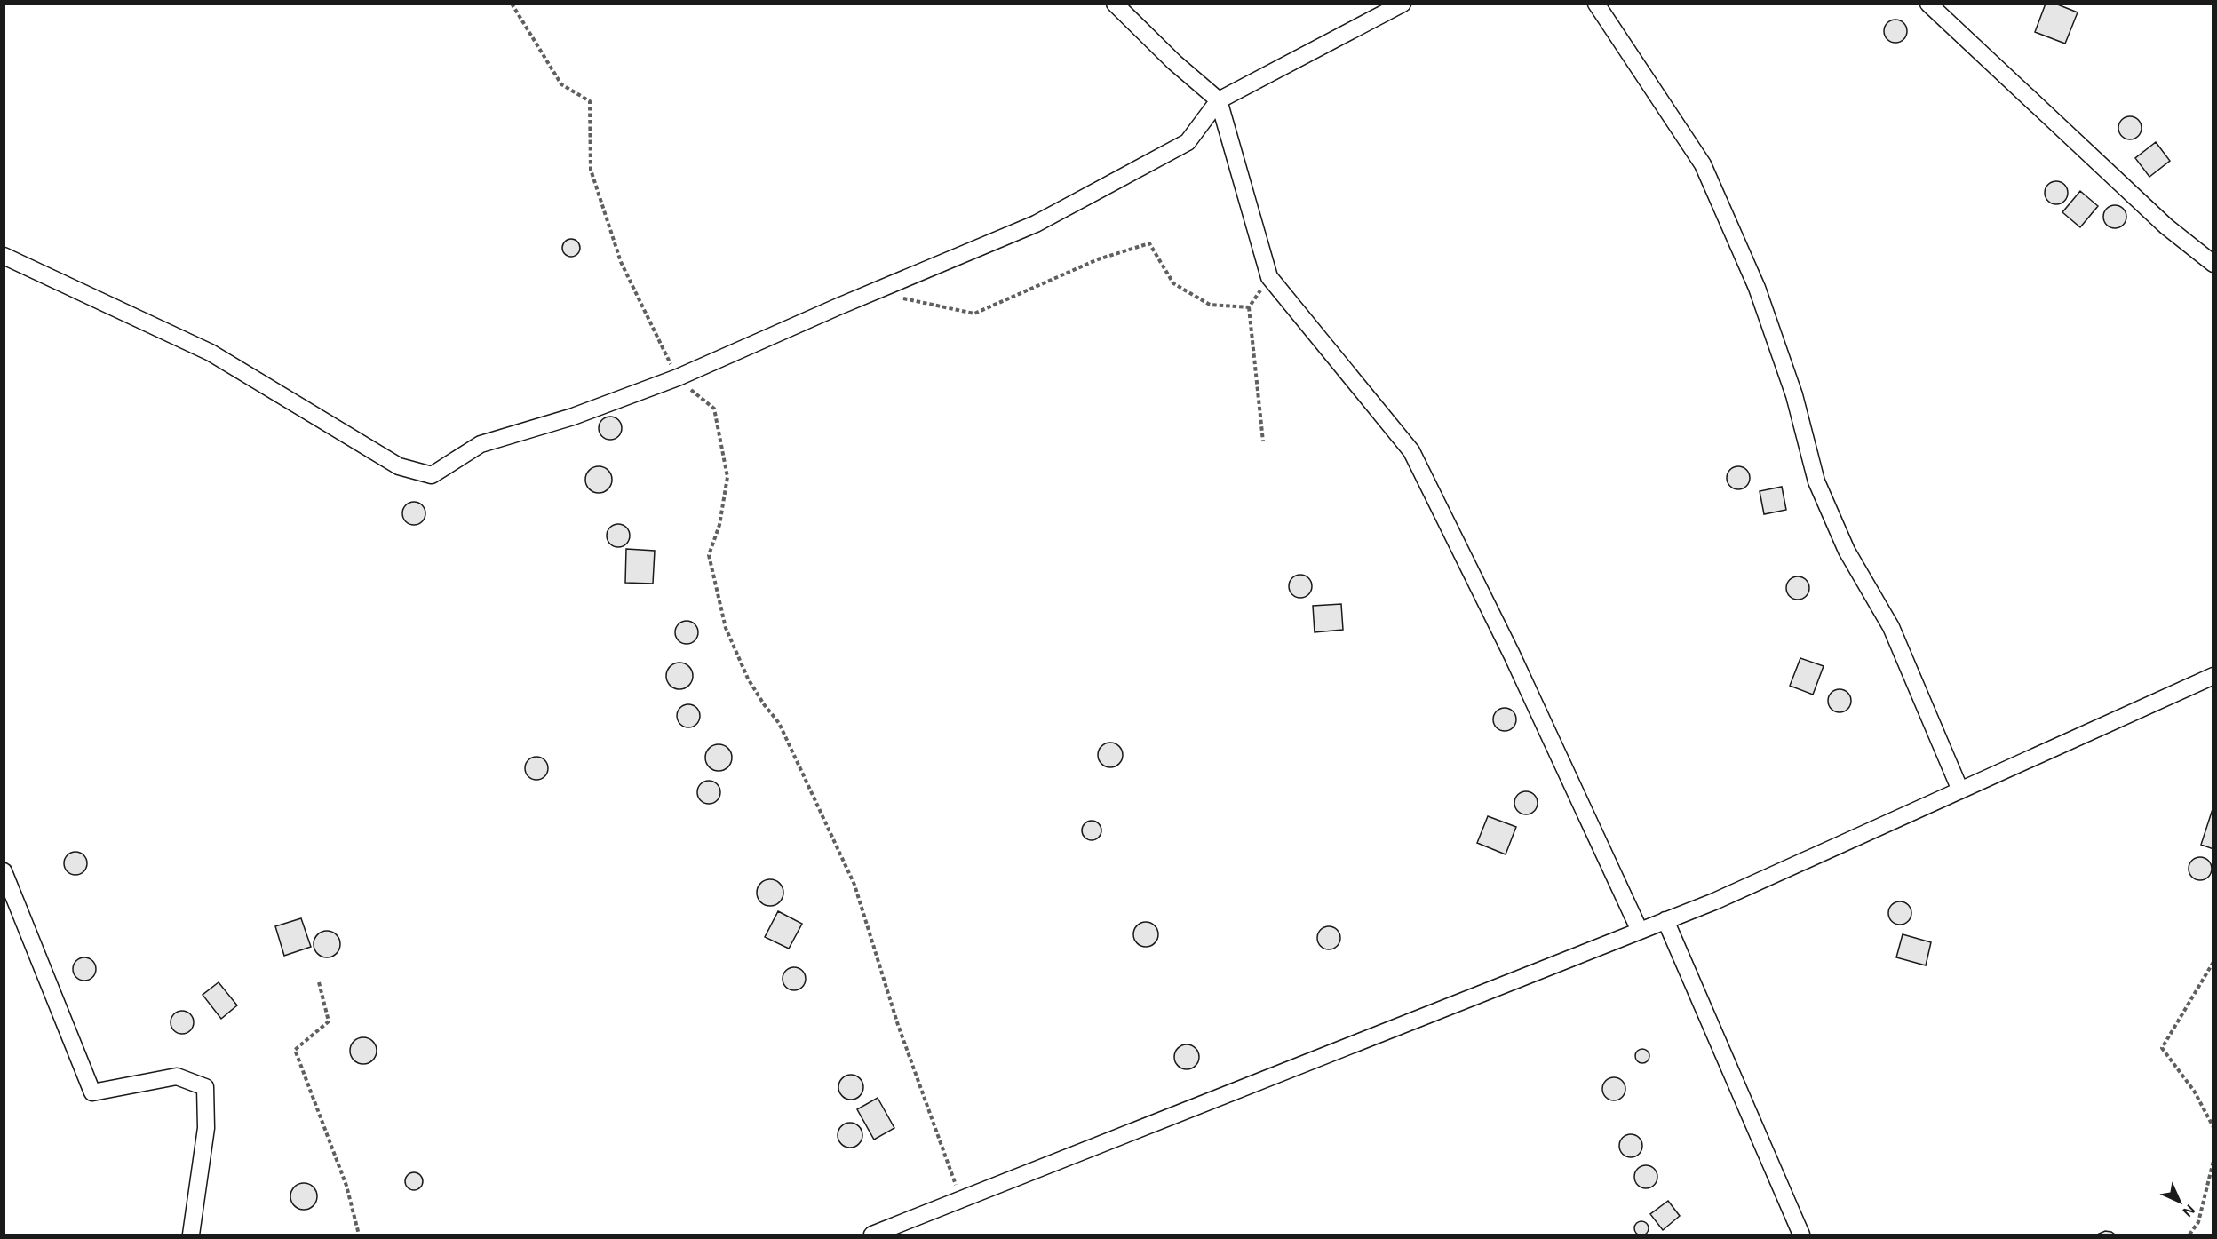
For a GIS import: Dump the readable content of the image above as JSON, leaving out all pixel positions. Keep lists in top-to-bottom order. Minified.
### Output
{"north":"bottom right"}
